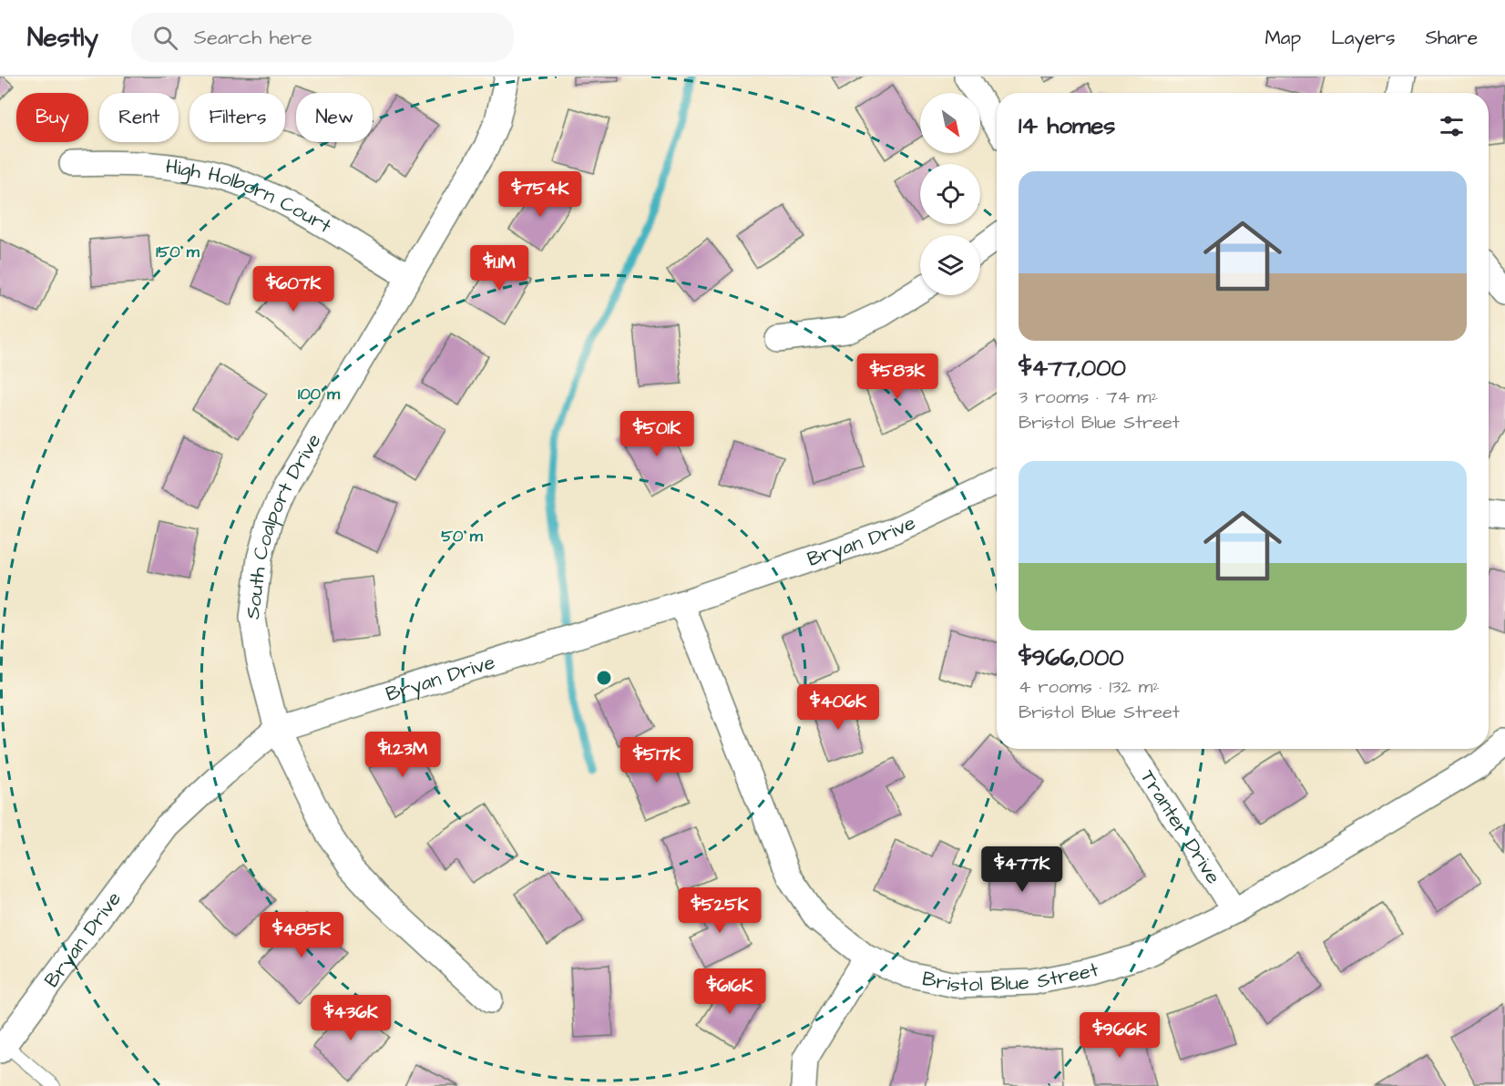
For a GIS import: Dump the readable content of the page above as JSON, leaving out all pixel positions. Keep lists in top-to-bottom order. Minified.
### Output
{"streets":{"street":["High Holborn Court","South Coalport Drive","Bryan Drive","Tranter Drive","Bristol Blue Street"]},"crossings":[["High Holborn Court","South Coalport Drive"],["South Coalport Drive","Bryan Drive"],["Bryan Drive","Bristol Blue Street"],["Tranter Drive","Bristol Blue Street"]],"north":"bottom right","page":{"header":"Nestly","search":"Search here","nav":["Map","Layers","Share"],"chip":["Buy","Rent","Filters","New"],"heading":"14 homes","list":[{"name":"$477,000","note":"3 rooms · 74 m² · Bristol Blue Street"},{"name":"$966,000","note":"4 rooms · 132 m² · Bristol Blue Street"}],"price":["$754K","$1.1M","$607K","$583K","$501K","$406K","$1.23M","$517K","$477K","$525K","$485K","$616K","$436K","$966K"]},"rings":["150 m","100 m","50 m"]}
